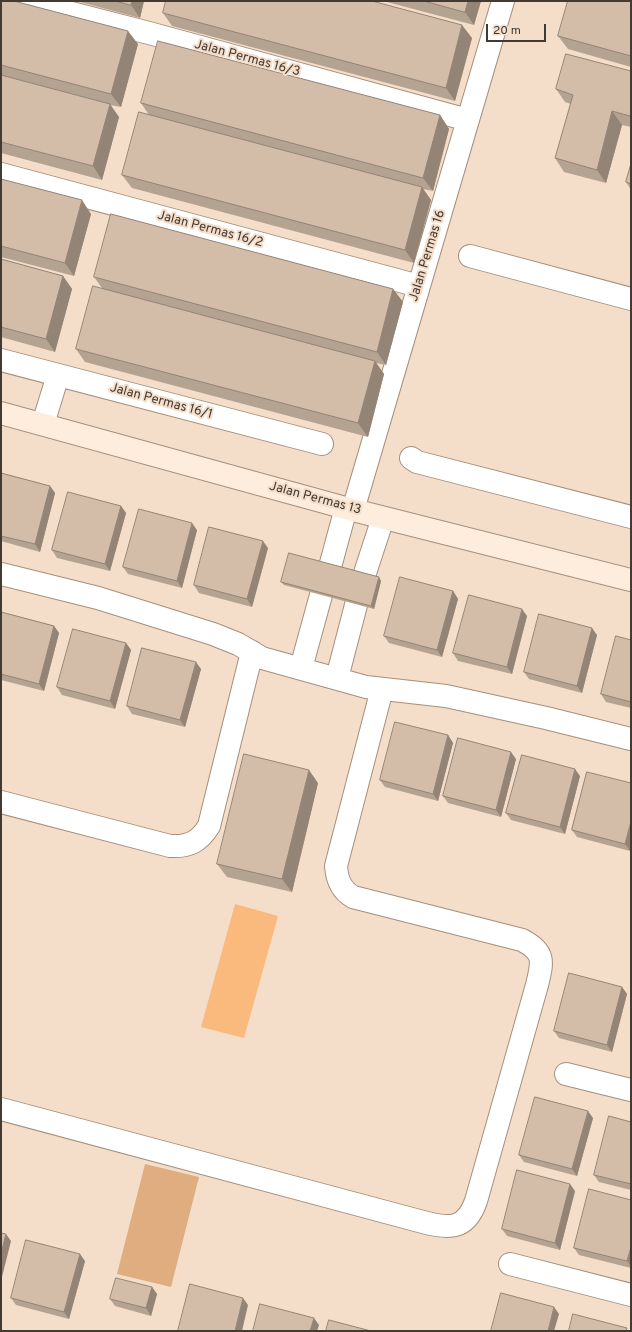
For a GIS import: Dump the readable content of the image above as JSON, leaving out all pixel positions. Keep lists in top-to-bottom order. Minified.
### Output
{"streets":{"main road":["Jalan Permas 13"],"street":["Jalan Permas 16/3","Jalan Permas 16/2","Jalan Permas 16","Jalan Permas 16/1"]},"crossings":[["Jalan Permas 16/3","Jalan Permas 16"],["Jalan Permas 16/2","Jalan Permas 16"],["Jalan Permas 16","Jalan Permas 13"]],"scale_bar":"20 m"}
